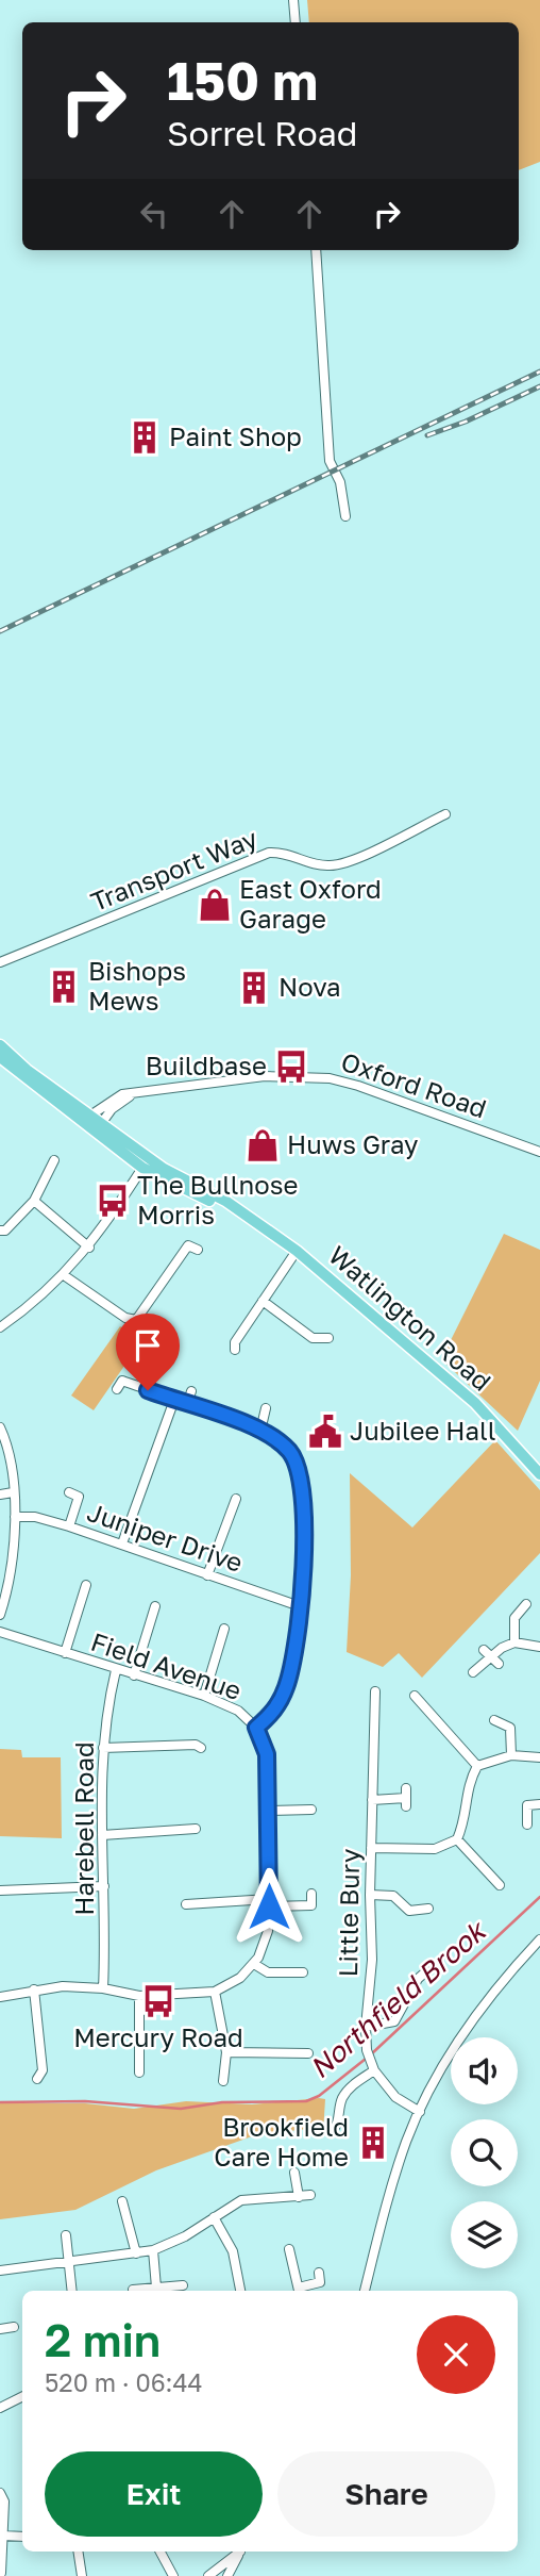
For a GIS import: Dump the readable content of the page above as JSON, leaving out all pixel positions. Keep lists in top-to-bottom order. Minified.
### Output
{"streets":{"main road":["Watlington Road"],"street":["Transport Way","Oxford Road","Juniper Drive","Field Avenue","Harebell Road","Little Bury"]},"crossings":[["Oxford Road","Watlington Road"],["Field Avenue","Harebell Road"]],"water":["Northfield Brook"],"places":{"building":["Paint Shop","Bishops Mews","Nova","Brookfield Care Home"],"shop":["East Oxford Garage","Huws Gray"],"bus stop":["Buildbase","The Bullnose Morris","Mercury Road"],"public building":["Jubilee Hall"]},"page":{"turn":["150 m","Sorrel Road"],"heading":["2 min","520 m · 06:44"],"buttons":["Exit","Share"]}}
